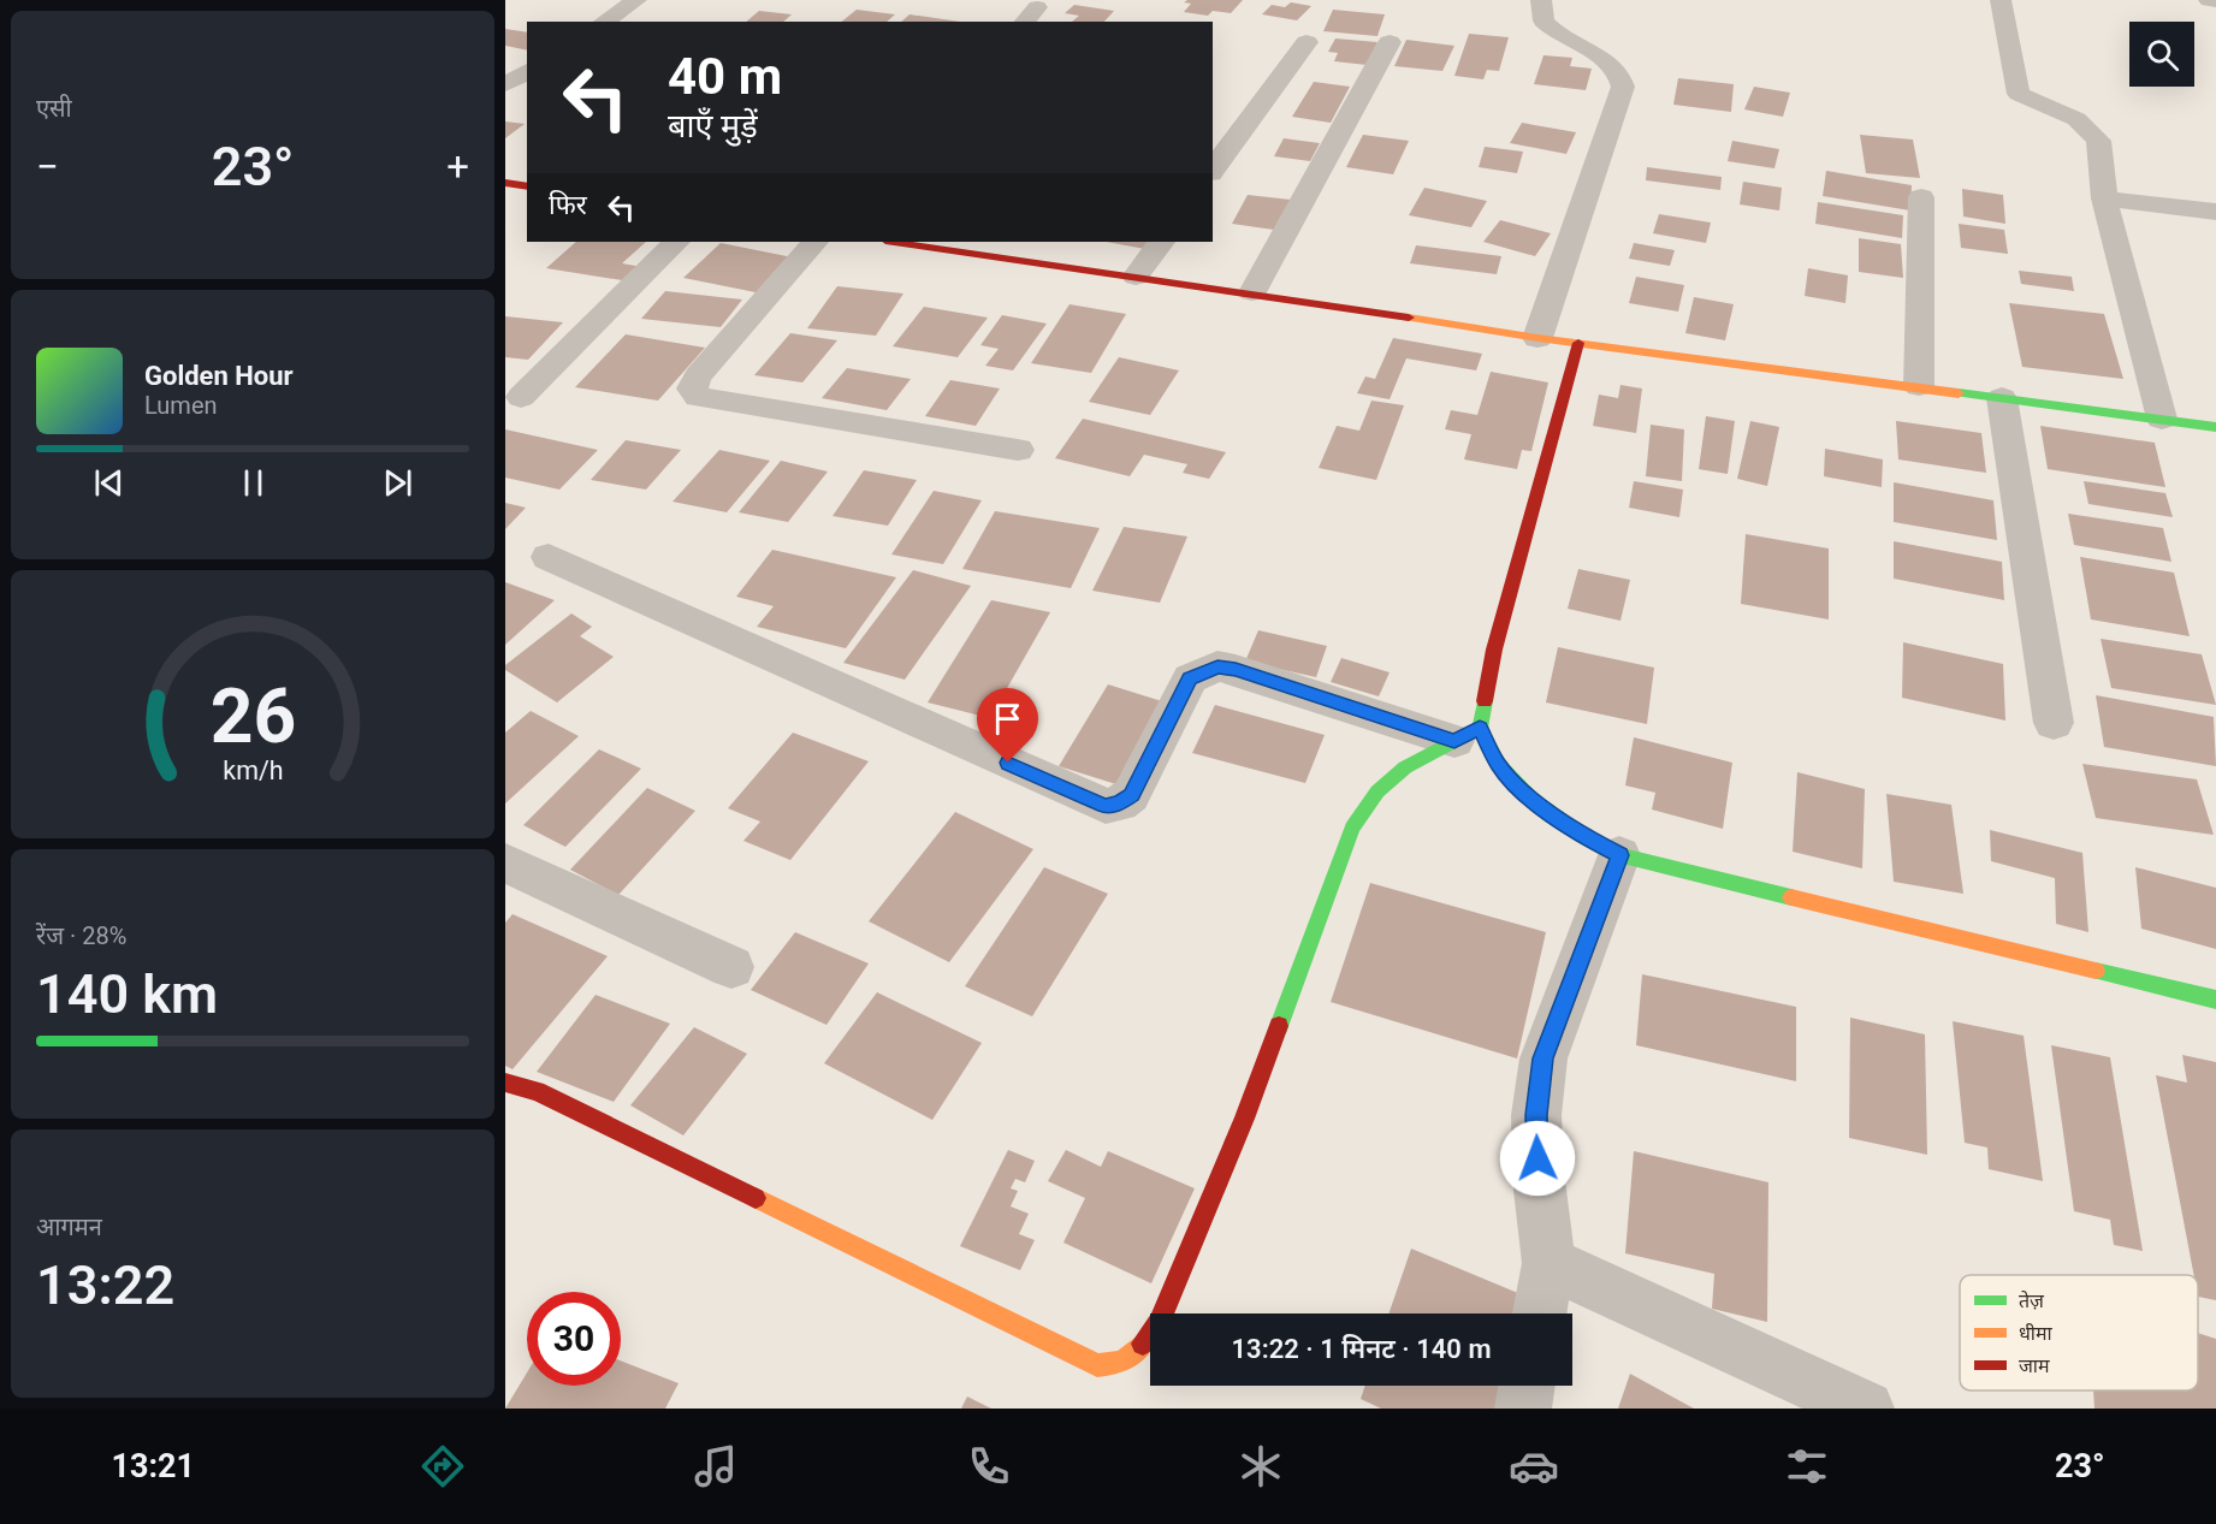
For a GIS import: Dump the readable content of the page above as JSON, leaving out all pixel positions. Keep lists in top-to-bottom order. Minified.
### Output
{"legend":["तेज़","धीमा","जाम"],"page":{"tile":["एसी",["रेंज · 28%","140 km"],["आगमन","13:22"]],"turn":["40 m","बाएँ मुड़ें"],"heat":["−","23°","+"],"then":"फिर","song":["Golden Hour","Lumen"],"limit":"30","trip":"13:22 · 1 मिनट · 140 m","tabs":["13:21","23°"],"gauge":["26","km/h"]}}
